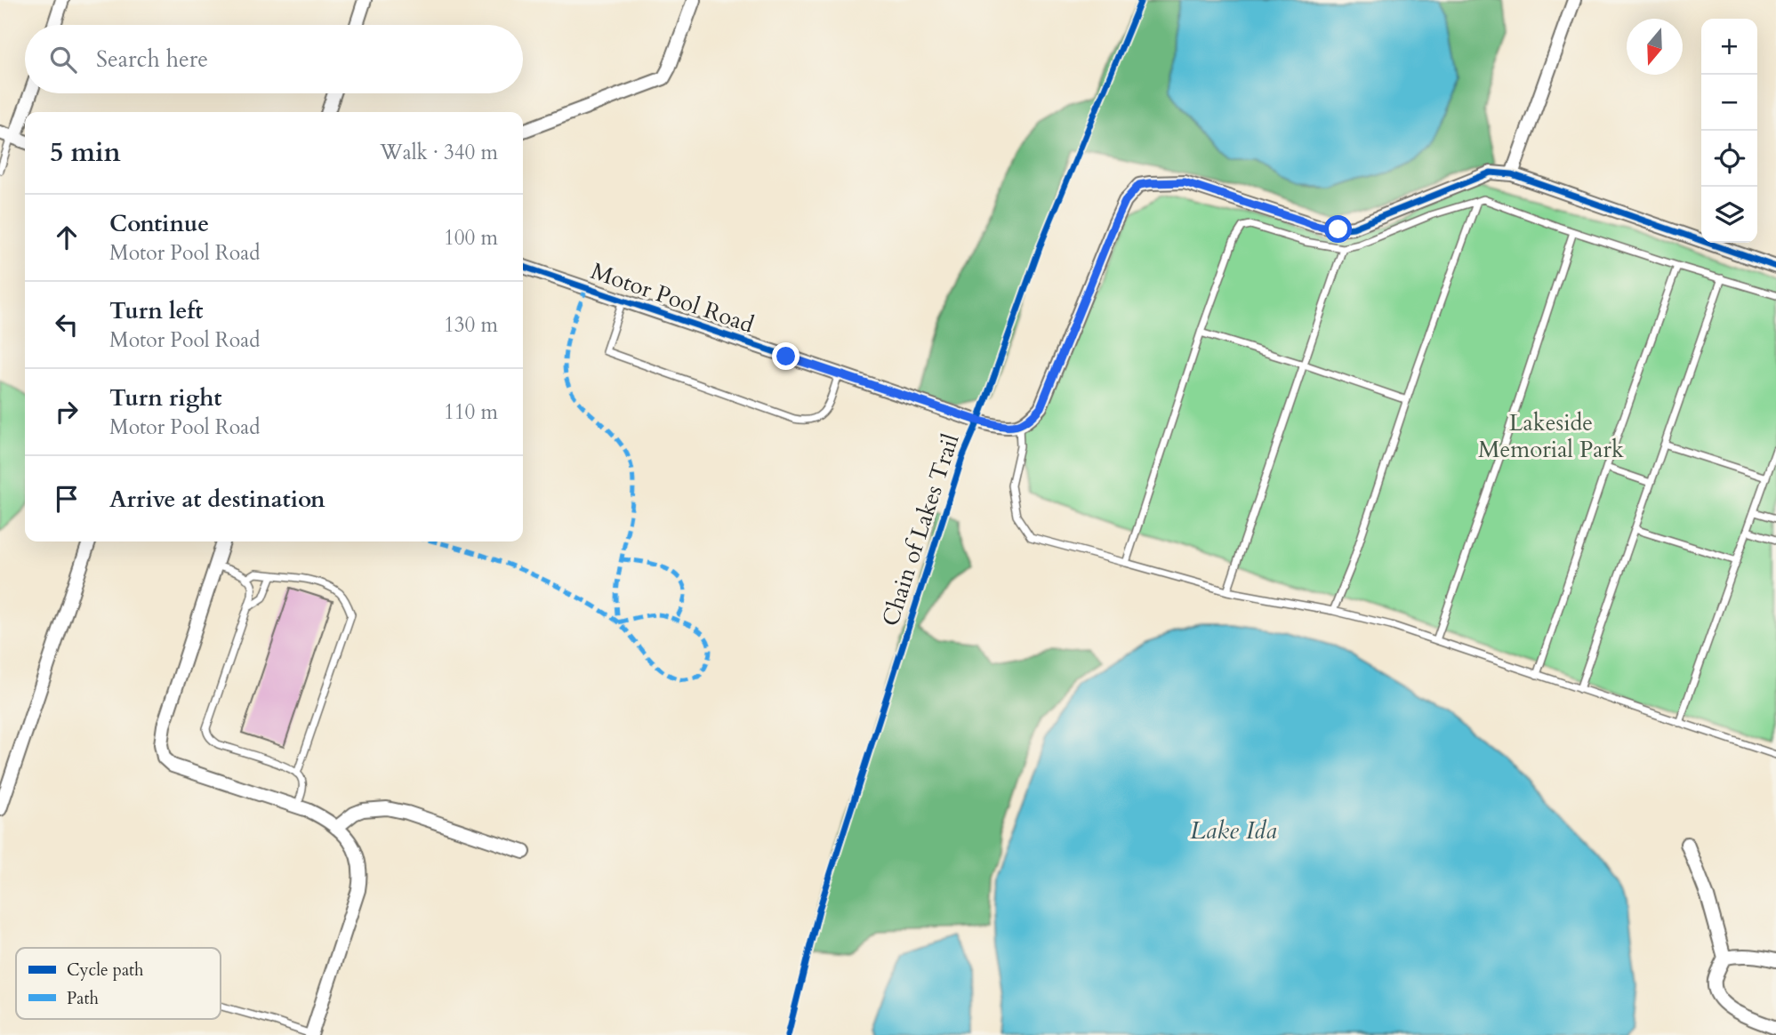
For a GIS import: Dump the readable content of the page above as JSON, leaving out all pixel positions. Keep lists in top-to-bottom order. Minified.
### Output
{"streets":{"street":["Motor Pool Road"],"cycle path":["Chain of Lakes Trail"]},"water":["Lake Ida"],"parks":["Lakeside Memorial Park"],"legend":["Cycle path","Path"],"north":"bottom","page":{"map_buttons":["+","−"],"search":"Search here","heading":["5 min","Walk · 340 m"],"list":[["Continue","Motor Pool Road","100 m"],["Turn left","Motor Pool Road","130 m"],["Turn right","Motor Pool Road","110 m"],"Arrive at destination"]}}
